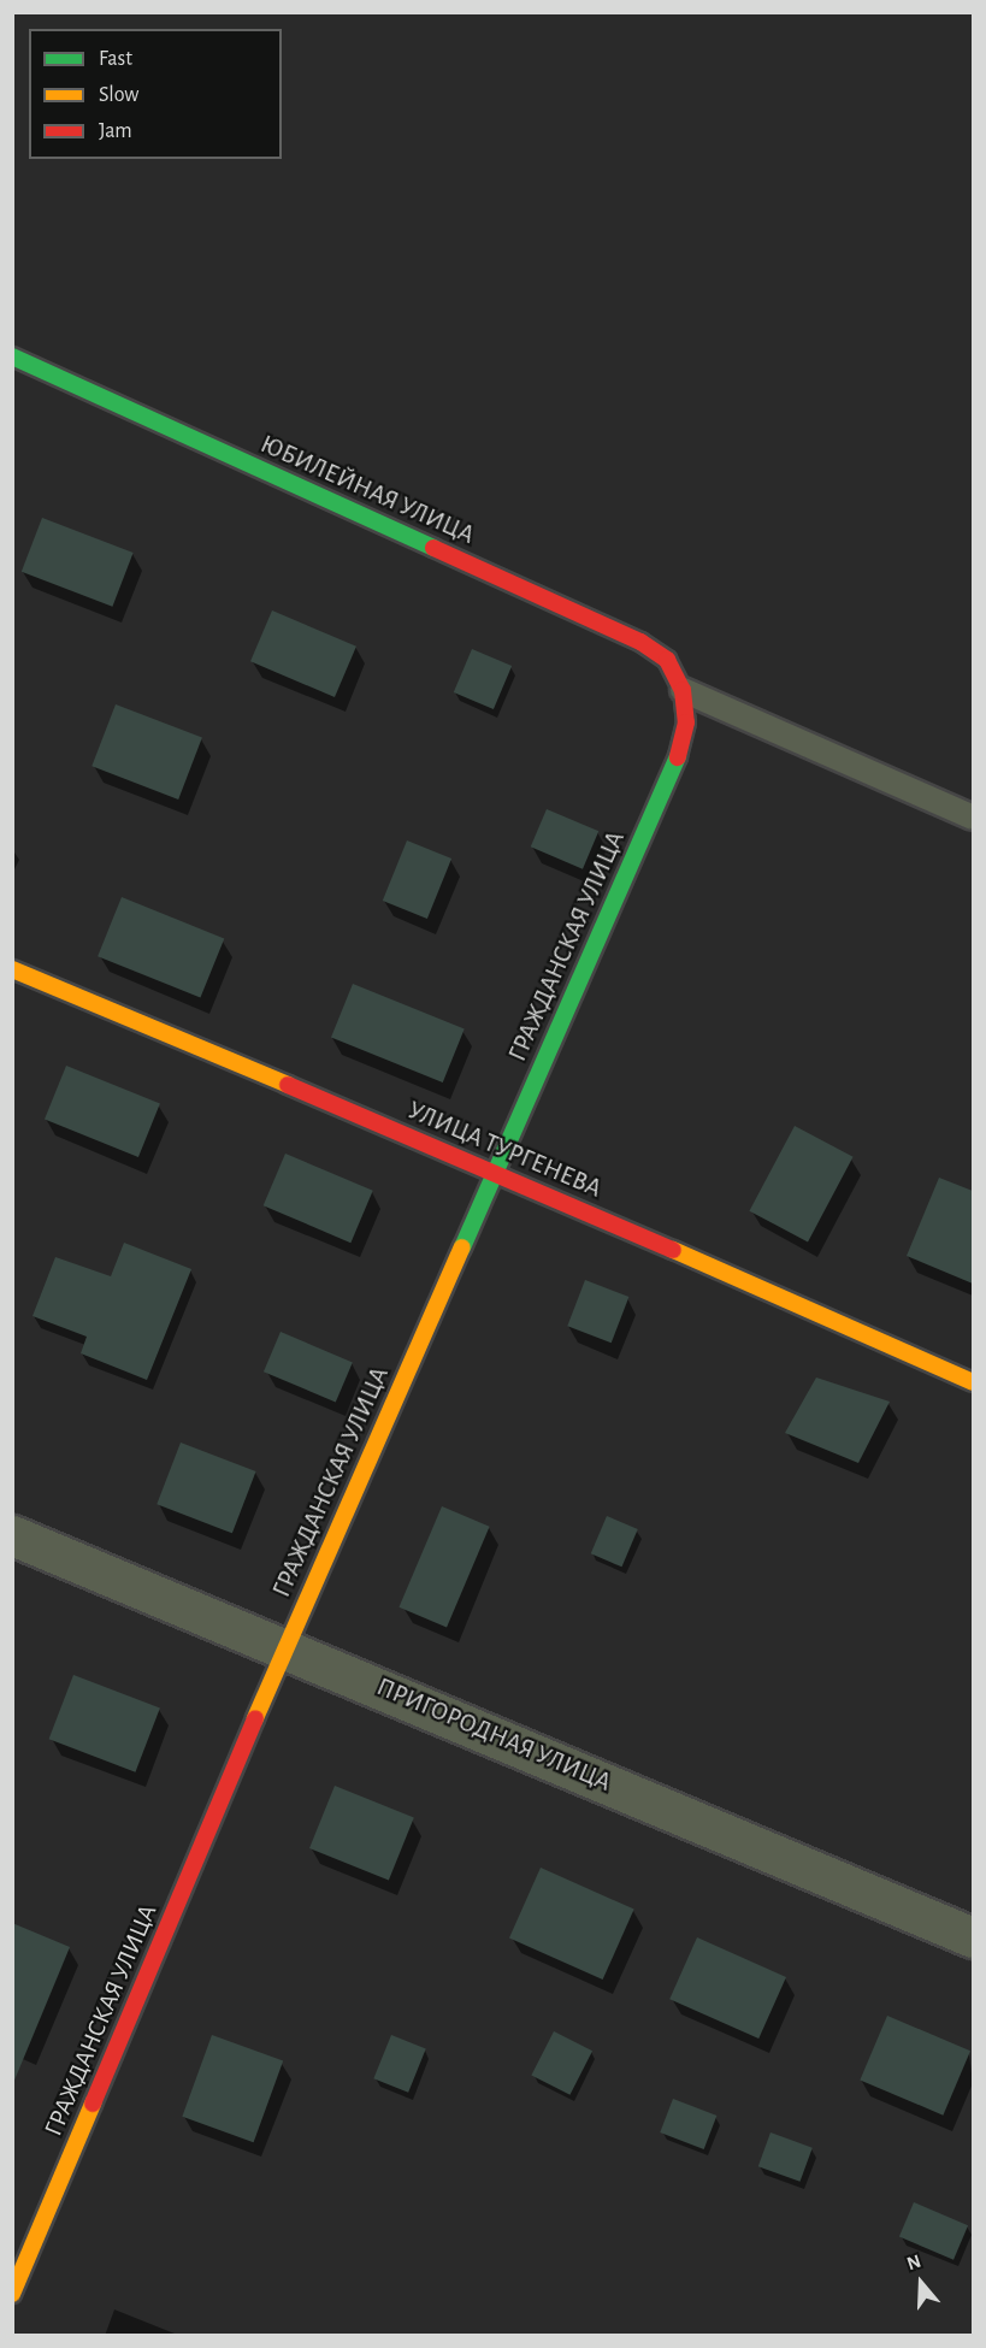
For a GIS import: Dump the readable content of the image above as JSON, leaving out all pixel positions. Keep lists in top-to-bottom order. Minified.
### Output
{"streets":{"street":["ЮБИЛЕЙНАЯ УЛИЦА","ГРАЖДАНСКАЯ УЛИЦА","УЛИЦА ТУРГЕНЕВА","ПРИГОРОДНАЯ УЛИЦА"]},"crossings":[["ЮБИЛЕЙНАЯ УЛИЦА","ГРАЖДАНСКАЯ УЛИЦА"],["ГРАЖДАНСКАЯ УЛИЦА","УЛИЦА ТУРГЕНЕВА"],["ГРАЖДАНСКАЯ УЛИЦА","ПРИГОРОДНАЯ УЛИЦА"]],"legend":["Fast","Slow","Jam"],"north":"top"}
